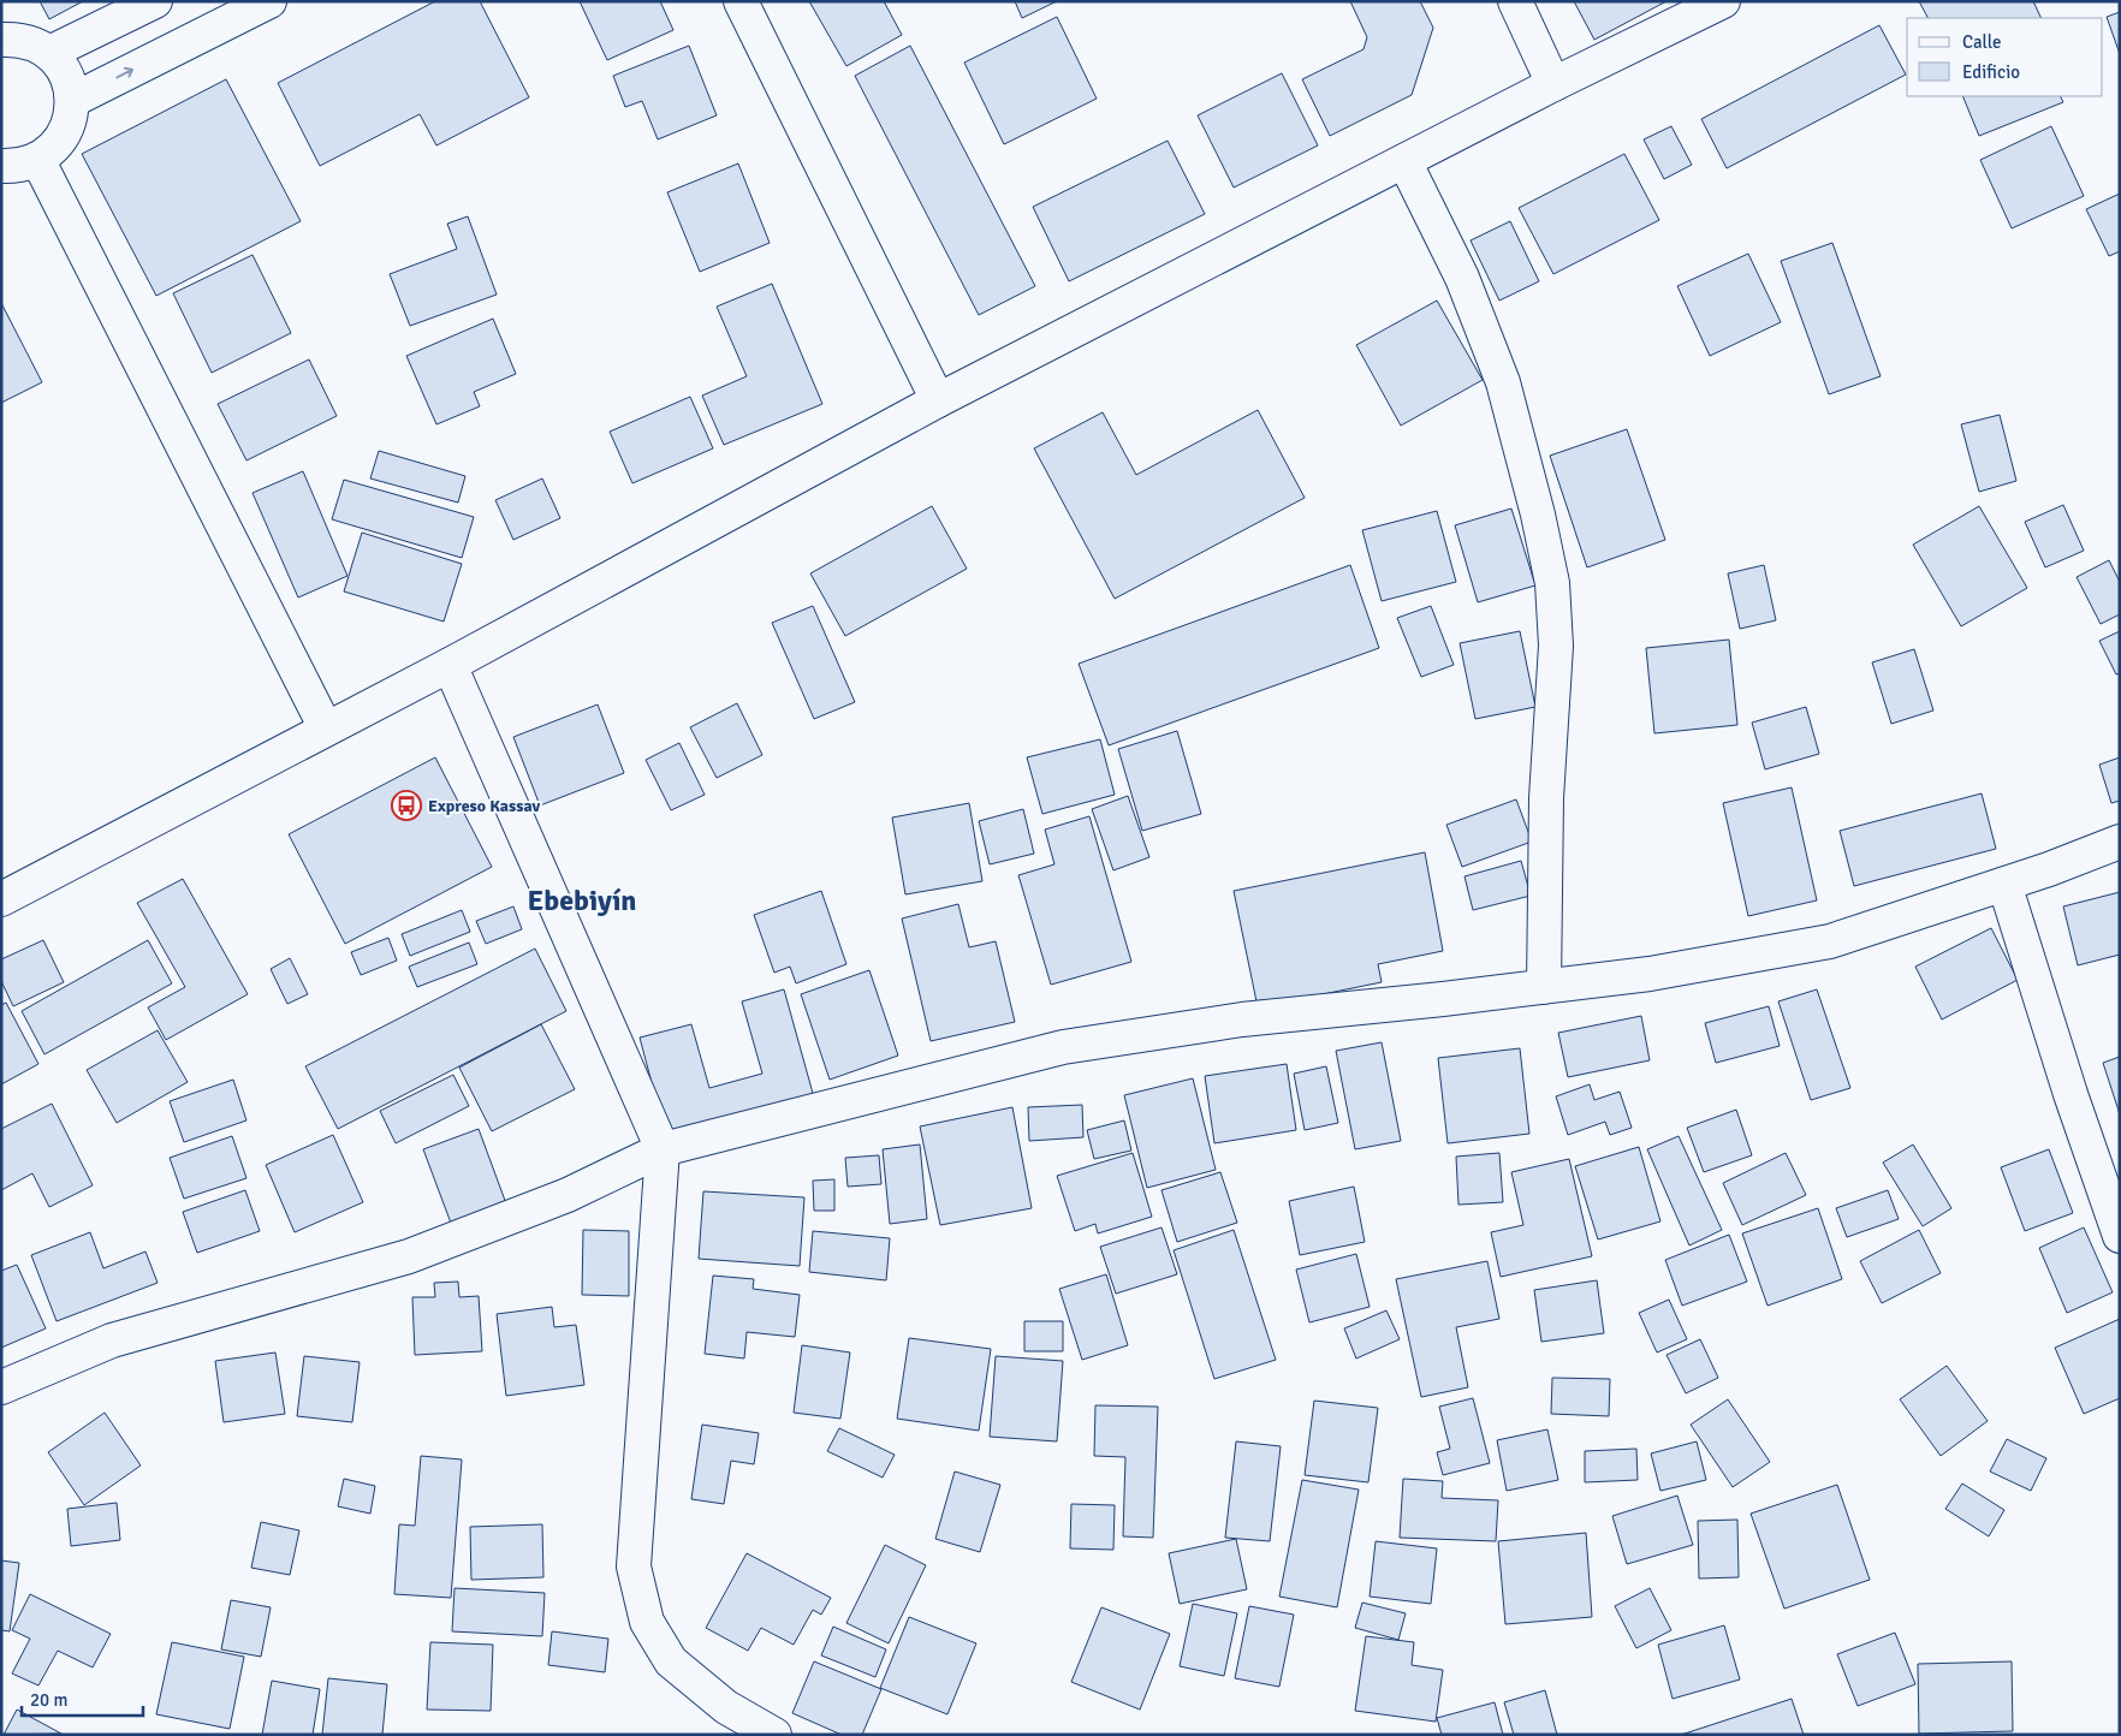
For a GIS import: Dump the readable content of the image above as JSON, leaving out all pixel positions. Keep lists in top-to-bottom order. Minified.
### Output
{"districts":["Ebebiyín"],"places":{"bus stop":["Expreso Kassav"]},"legend":["Calle","Edificio"],"scale_bar":"20 m"}
